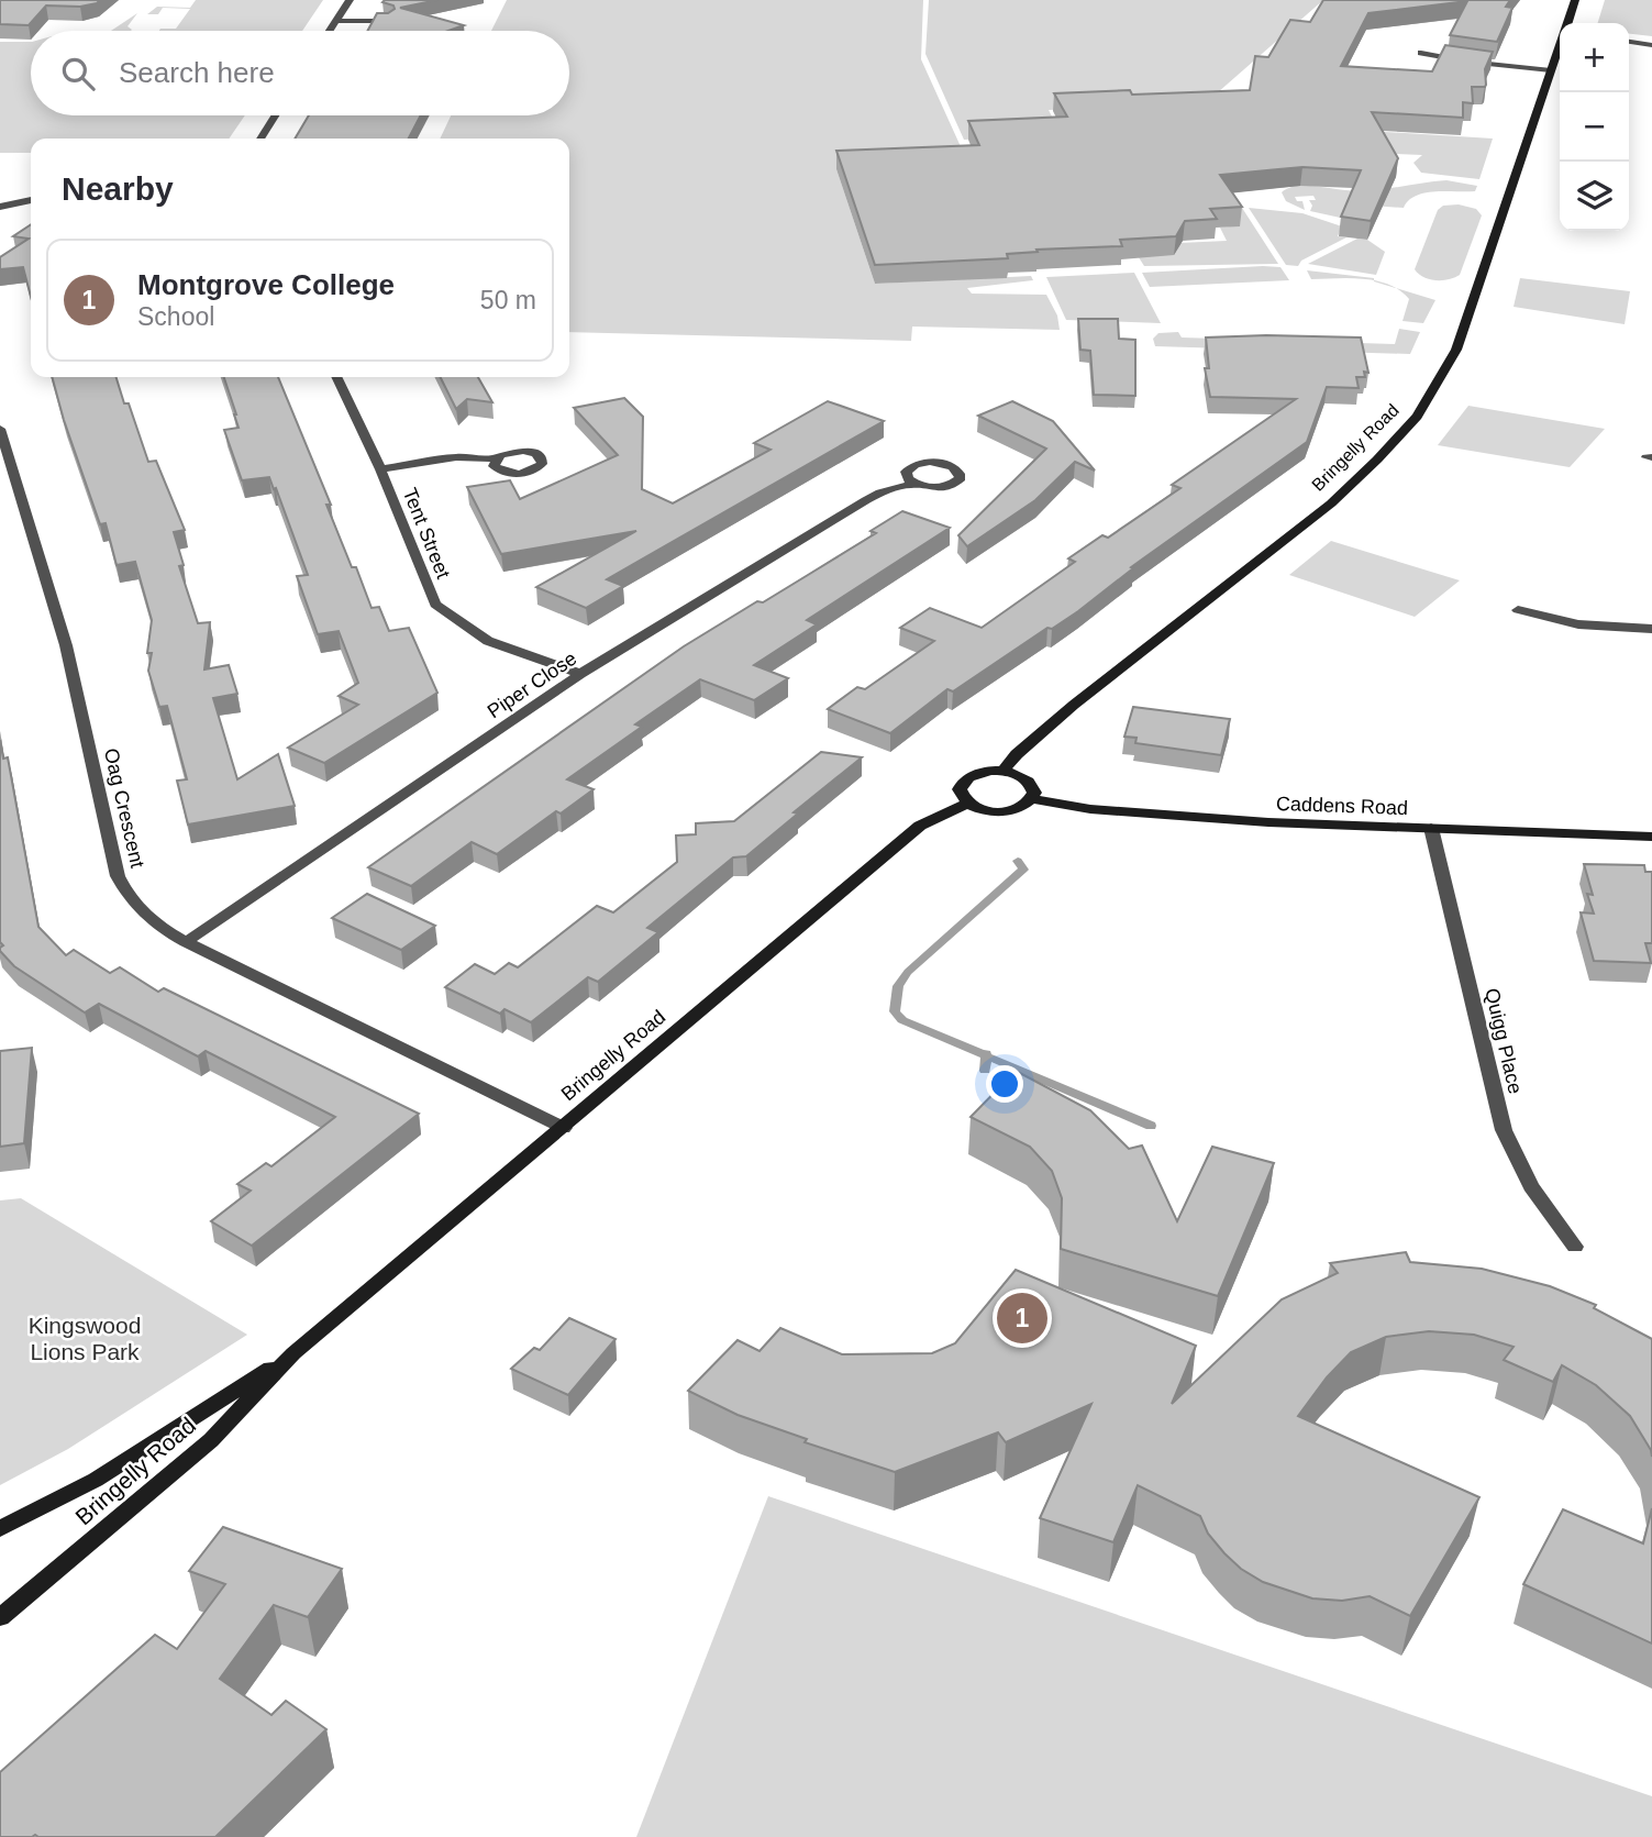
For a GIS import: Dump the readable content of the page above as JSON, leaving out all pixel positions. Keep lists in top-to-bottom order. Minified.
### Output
{"streets":{"main road":["Bringelly Road","Caddens Road"],"street":["Tent Street","Piper Close","Oag Crescent","Quigg Place"]},"crossings":[["Bringelly Road","Oag Crescent"],["Tent Street","Piper Close"],["Piper Close","Oag Crescent"],["Caddens Road","Quigg Place"]],"parks":["Kingswood Lions Park"],"page":{"map_buttons":["+","−"],"search":"Search here","heading":"Nearby","list":[{"mark":"1","name":"Montgrove College","note":"School","value":"50 m"}],"pins":"1"}}
